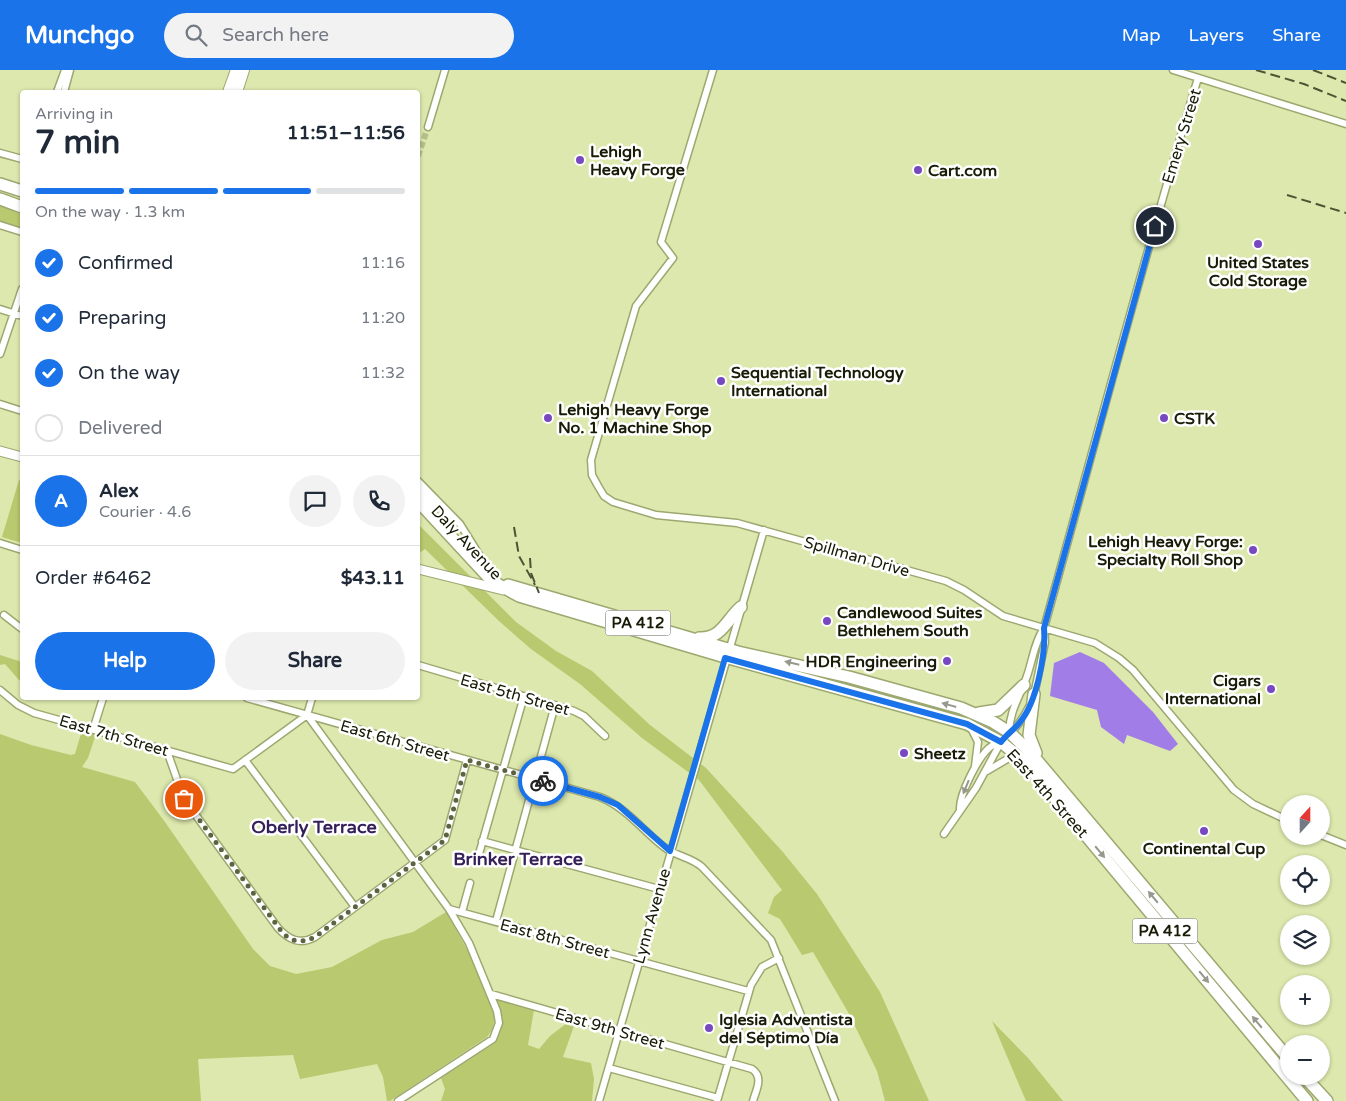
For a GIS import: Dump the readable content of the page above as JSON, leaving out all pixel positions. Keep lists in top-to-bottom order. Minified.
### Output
{"streets":{"highway":["Daly Avenue","PA 412","East 4th Street"],"street":["Emery Street","Spillman Drive","East 5th Street","East 7th Street","East 6th Street","Lynn Avenue","East 8th Street","East 9th Street"]},"crossings":[["Emery Street","Spillman Drive"],["Emery Street","East 4th Street"],["Daly Avenue","East 4th Street"],["Spillman Drive","Lynn Avenue"],["East 6th Street","Lynn Avenue"],["East 4th Street","Lynn Avenue"],["Lynn Avenue","East 8th Street"],["Lynn Avenue","East 9th Street"]],"districts":["Oberly Terrace","Brinker Terrace"],"places":["Lehigh Heavy Forge","Cart.com","United States Cold Storage","Sequential Technology International","Lehigh Heavy Forge No. 1 Machine Shop","CSTK","Lehigh Heavy Forge: Specialty Roll Shop","Candlewood Suites Bethlehem South","HDR Engineering","Cigars International","Sheetz","Continental Cup","Iglesia Adventista del Séptimo Día"],"north":"top","page":{"header":"Munchgo","search":"Search here","nav":["Map","Layers","Share"],"heading":["7 min","Arriving in","11:51–11:56"],"panel":["Alex","Courier · 4.6","Order #6462","$43.11"],"bar":"On the way · 1.3 km","list":[["Confirmed","11:16"],["Preparing","11:20"],["On the way","11:32"],"Delivered"],"round":"A","buttons":["Help","Share"],"map_buttons":["+","−"]}}
